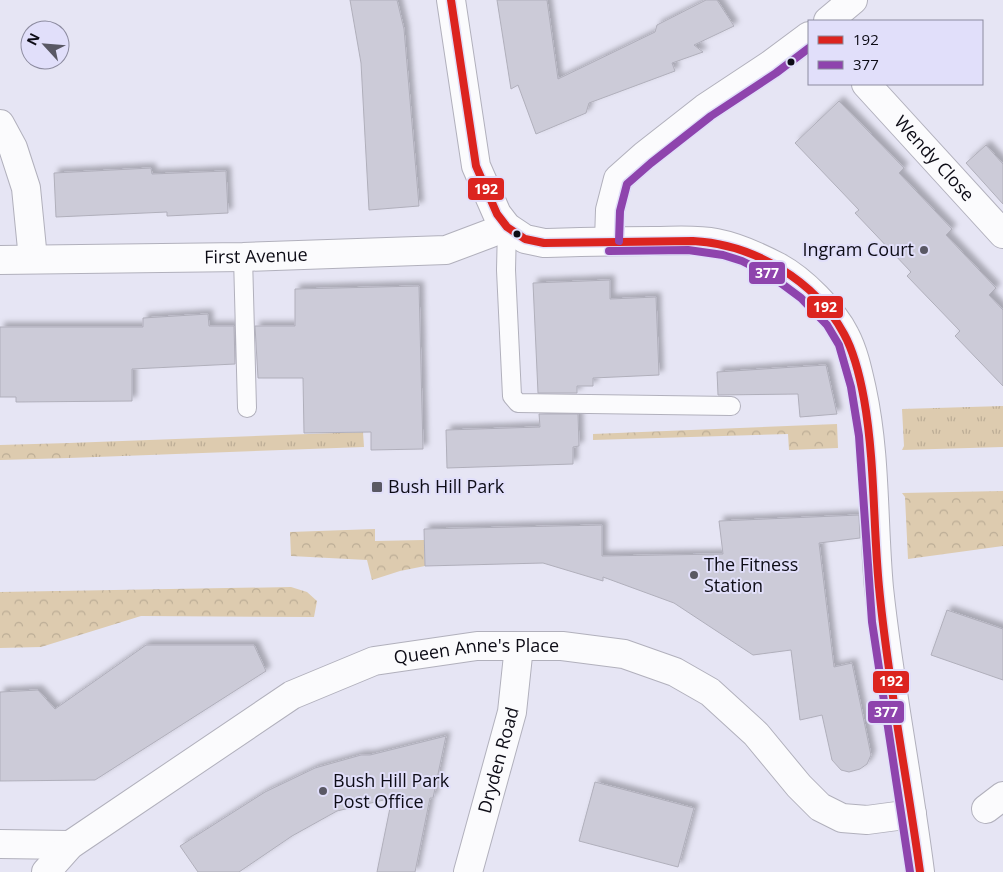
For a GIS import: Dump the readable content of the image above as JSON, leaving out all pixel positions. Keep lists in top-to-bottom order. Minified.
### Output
{"streets":{"street":["Wendy Close","First Avenue","Queen Anne's Place","Dryden Road"]},"crossings":[["Queen Anne's Place","Dryden Road"]],"places":{"other":["Ingram Court","The Fitness Station","Bush Hill Park Post Office"],"transit":["Bush Hill Park"]},"lines":["transit line 192","transit line 377"],"legend":["192","377"],"north":"top left"}
